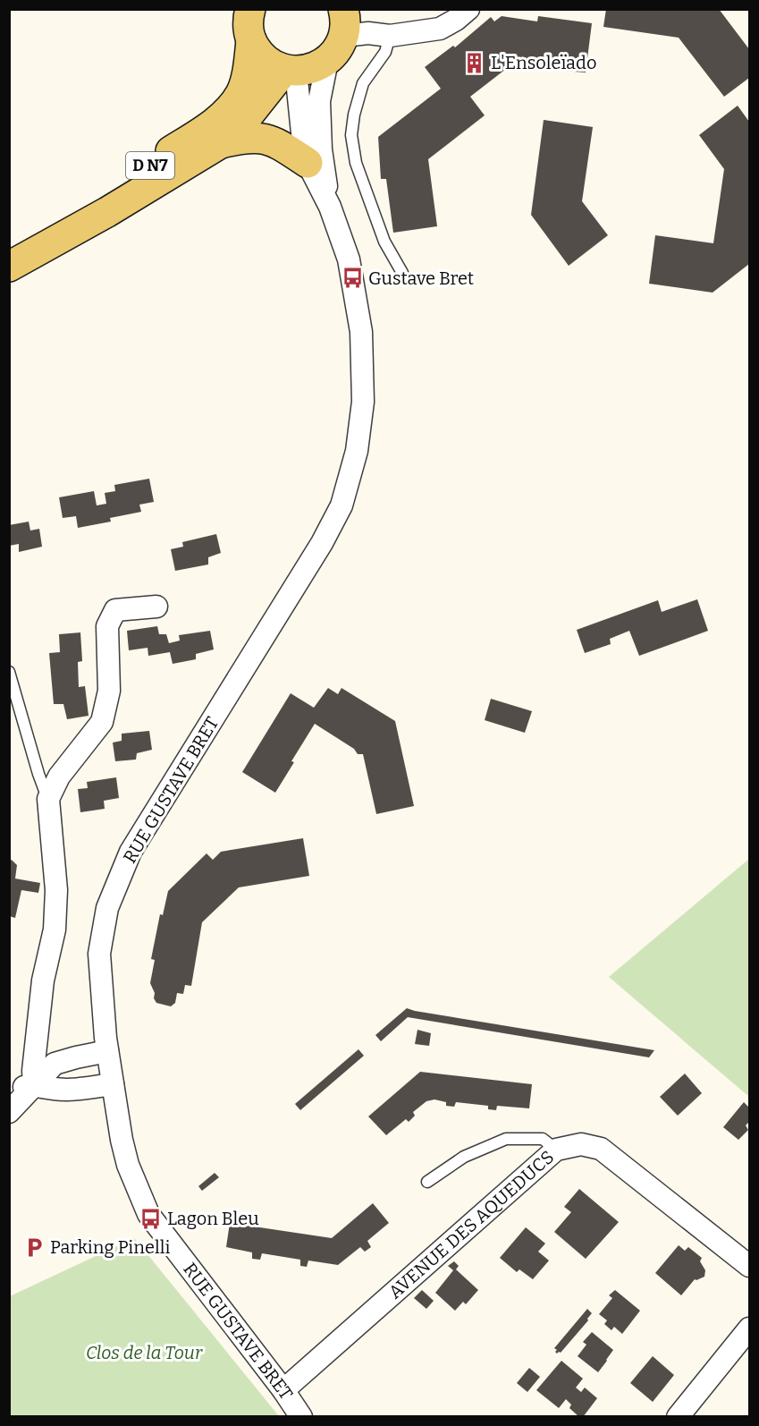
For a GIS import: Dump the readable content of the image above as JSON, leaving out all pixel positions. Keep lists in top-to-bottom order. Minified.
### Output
{"streets":{"main road":["D N7"],"street":["RUE GUSTAVE BRET","AVENUE DES AQUEDUCS"]},"crossings":[["D N7","RUE GUSTAVE BRET"],["RUE GUSTAVE BRET","AVENUE DES AQUEDUCS"]],"parks":["Clos de la Tour"],"places":{"building":["L'Ensoleïado"],"bus stop":["Gustave Bret","Lagon Bleu"],"parking":["Parking Pinelli"]}}
